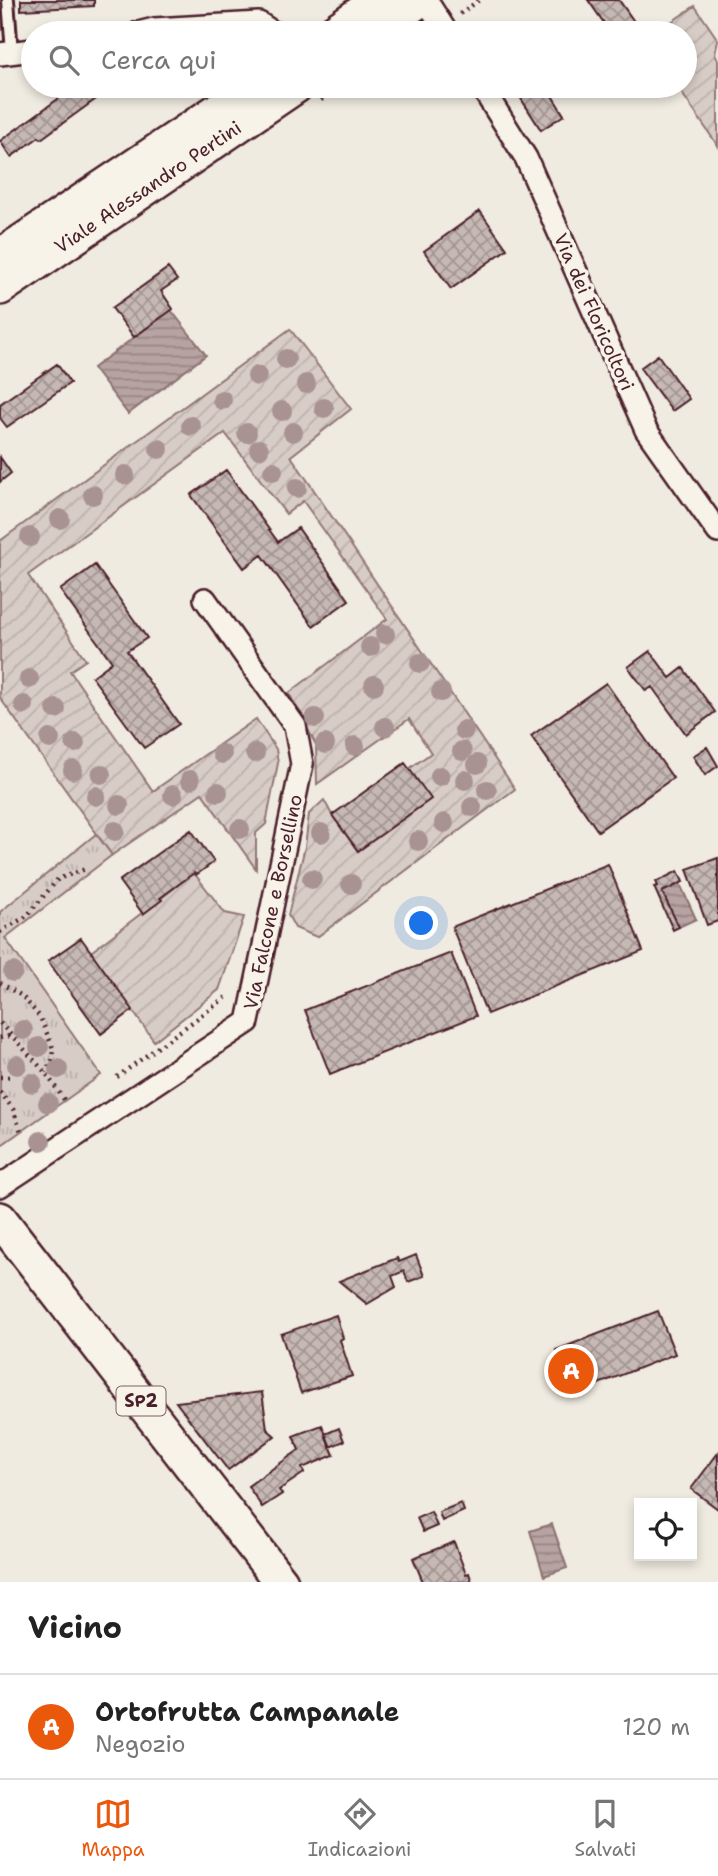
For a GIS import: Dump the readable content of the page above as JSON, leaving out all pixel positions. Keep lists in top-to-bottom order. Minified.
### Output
{"streets":{"main road":["Viale Alessandro Pertini","SP2"],"street":["Via dei Floricoltori","Via Falcone e Borsellino"]},"page":{"search":"Cerca qui","pins":"A","heading":"Vicino","list":[{"mark":"A","name":"Ortofrutta Campanale","note":"Negozio","value":"120 m"}],"nav":["Mappa","Indicazioni","Salvati"]}}
